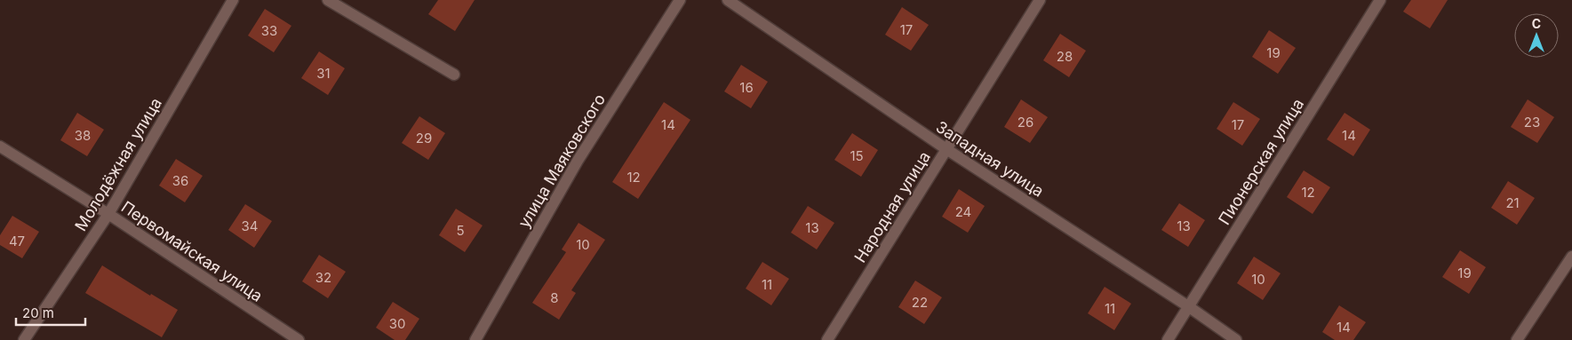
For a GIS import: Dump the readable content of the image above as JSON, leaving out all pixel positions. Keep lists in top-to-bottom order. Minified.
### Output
{"streets":{"street":["Западная улица","улица Маяковского","Пионерская улица","Молодёжная улица","Народная улица","Первомайская улица"]},"crossings":[["Западная улица","Пионерская улица"],["Западная улица","Народная улица"],["Молодёжная улица","Первомайская улица"]],"house_numbers":["17","33","19","28","31","16","26","23","14","17","38","14","29","15","12","36","12","21","24","34","13","13","5","47","10","19","32","10","11","8","22","11","30","14"],"scale_bar":"20 m","north":"top"}
